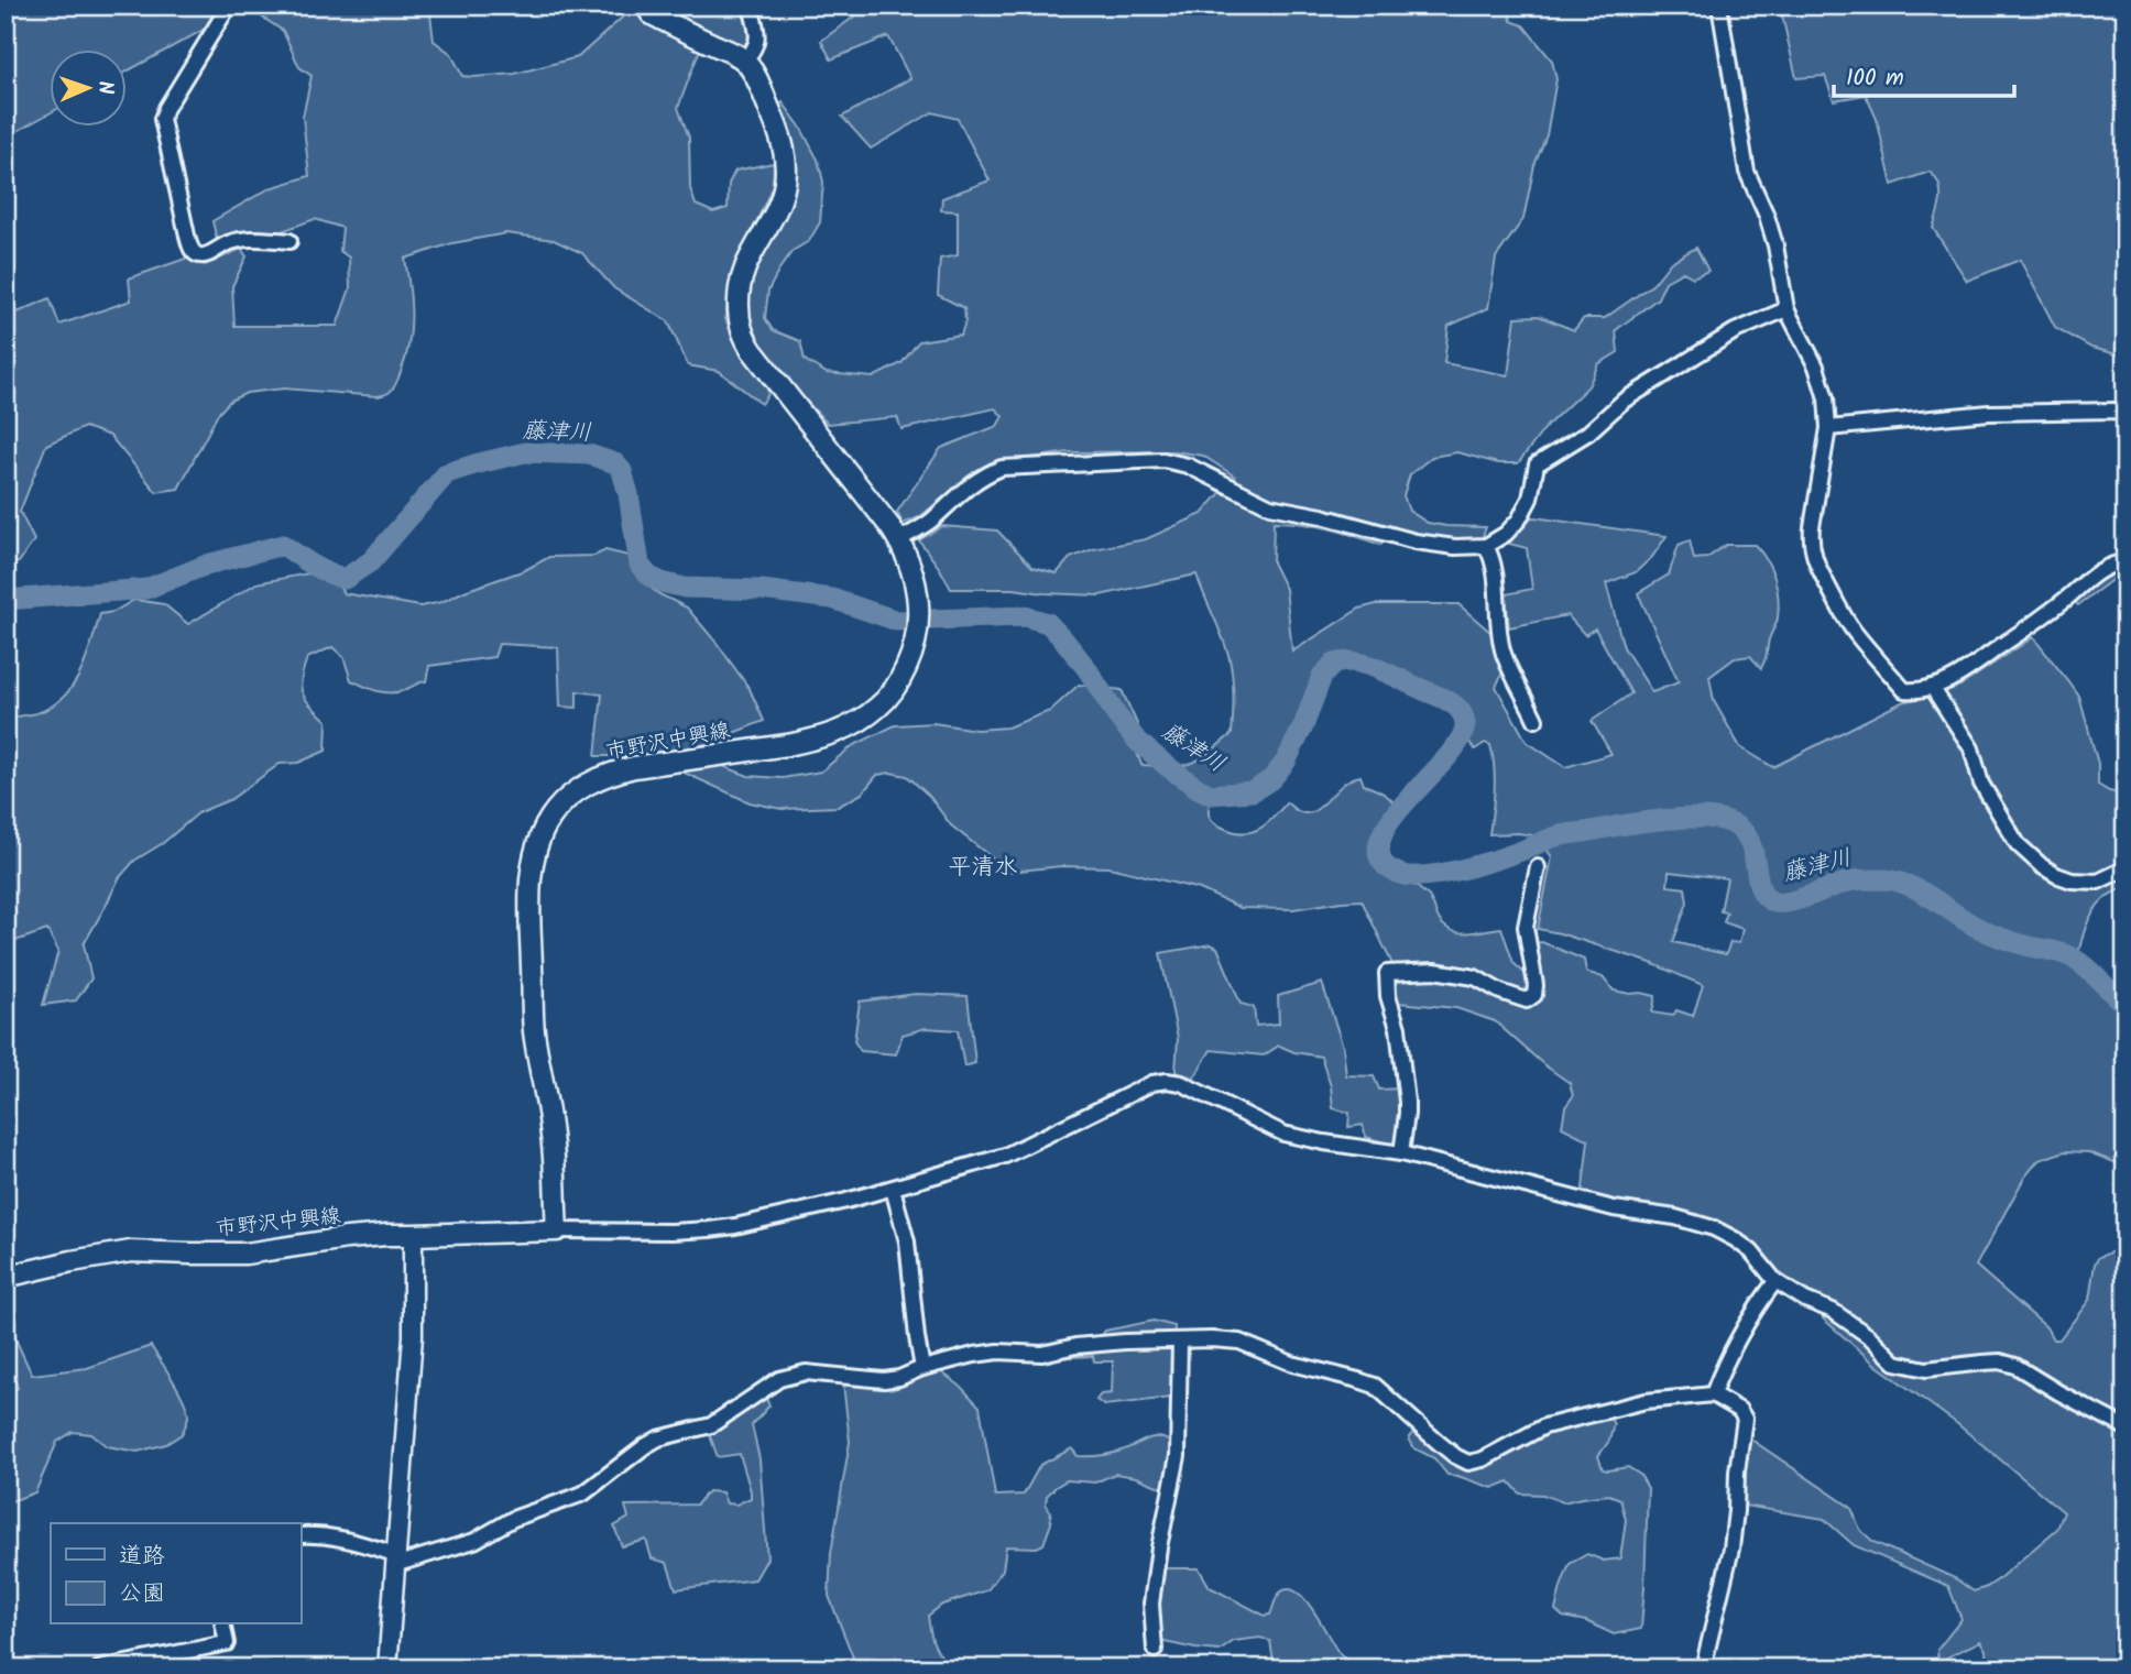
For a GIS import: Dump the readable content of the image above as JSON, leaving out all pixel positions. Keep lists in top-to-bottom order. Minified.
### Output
{"streets":{"main road":["市野沢中興線"]},"districts":["平清水"],"water":["藤津川"],"legend":["道路","公園"],"scale_bar":"100 m","north":"right"}
